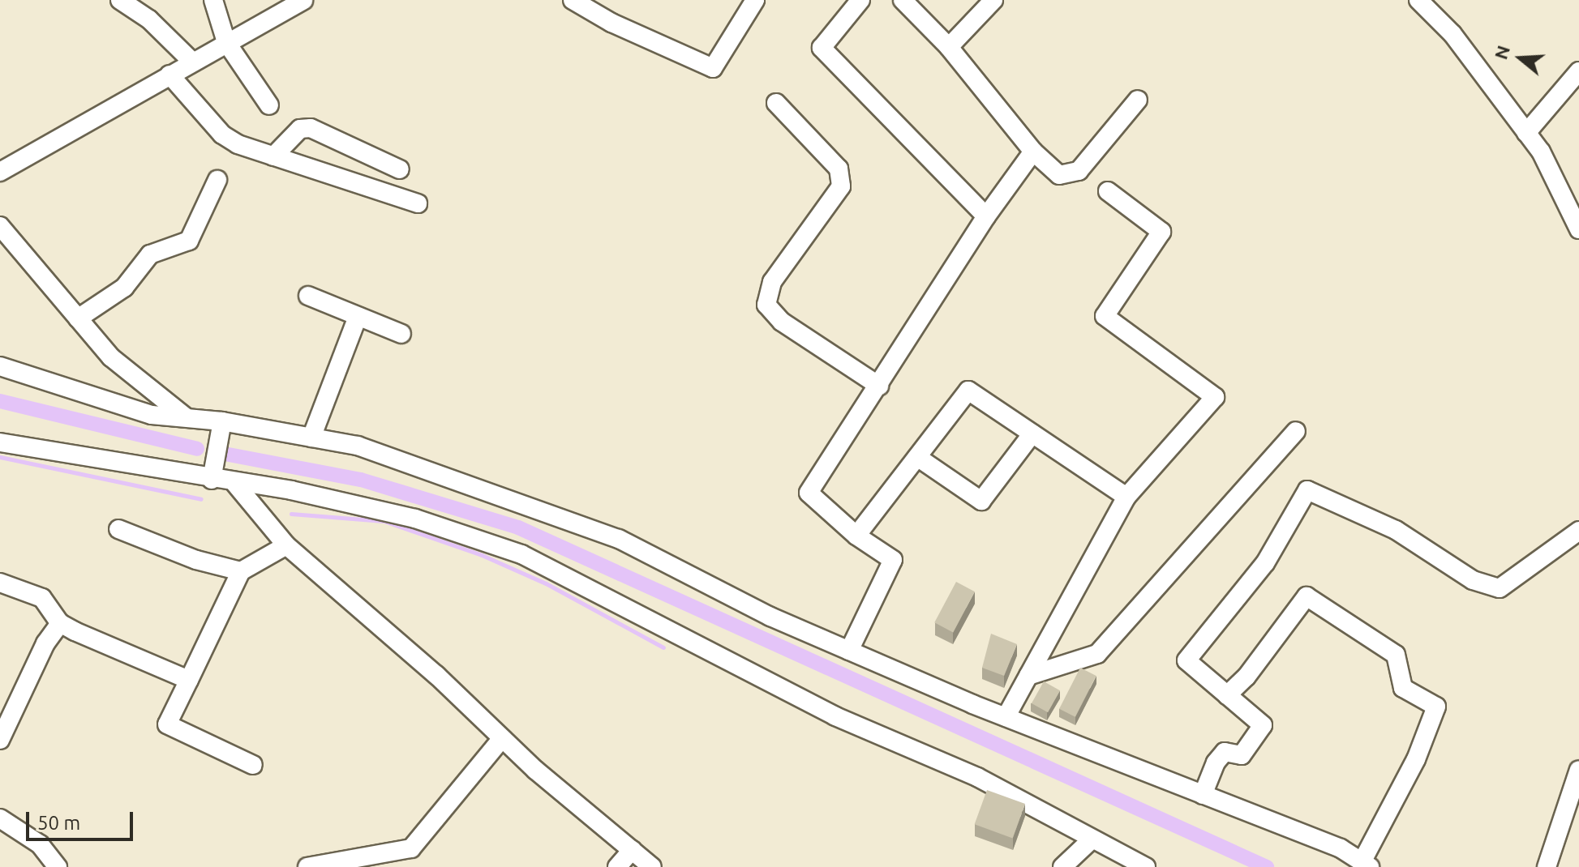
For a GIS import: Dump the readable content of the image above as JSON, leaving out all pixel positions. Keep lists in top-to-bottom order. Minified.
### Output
{"scale_bar":"50 m","north":"left"}
